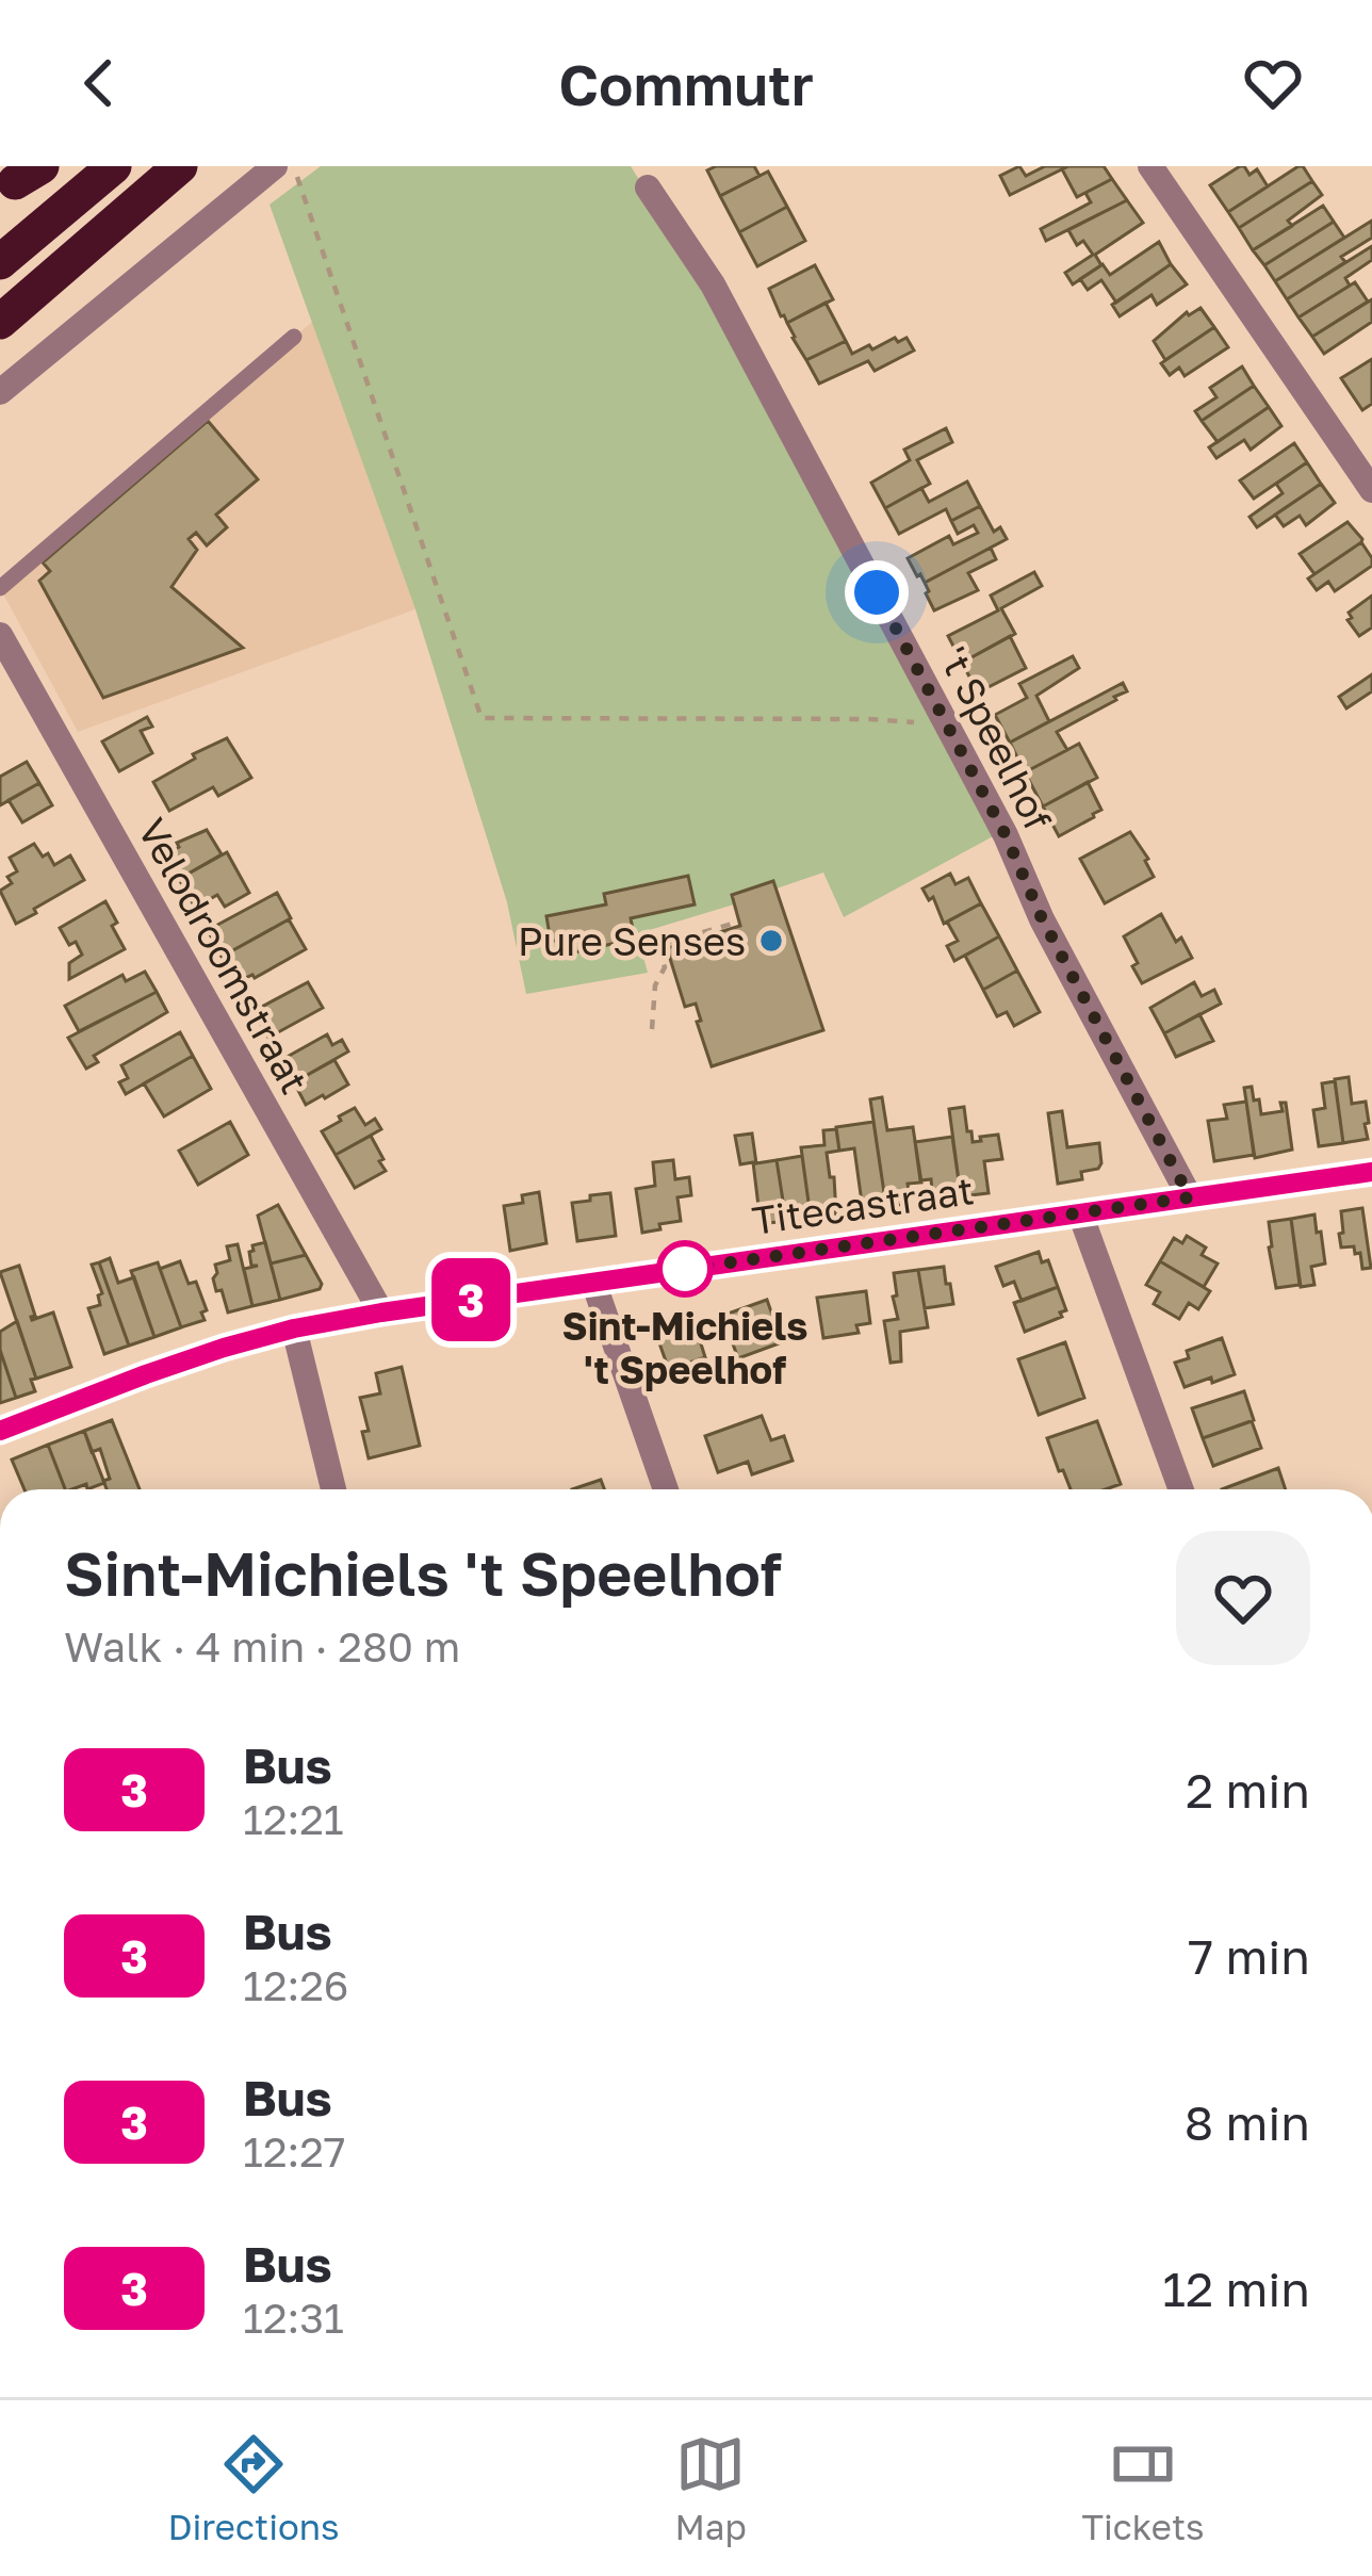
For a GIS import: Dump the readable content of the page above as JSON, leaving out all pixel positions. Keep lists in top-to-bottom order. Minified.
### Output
{"streets":{"street":["'t Speelhof","Velodroomstraat","Titecastraat"]},"crossings":[["'t Speelhof","Titecastraat"],["Velodroomstraat","Titecastraat"]],"places":["Pure Senses","Sint-Michiels 't Speelhof"],"lines":["bus line 3"],"page":{"header":"Commutr","on_map":"3","heading":["Sint-Michiels 't Speelhof","Walk · 4 min · 280 m"],"list":[{"mark":"3","name":"Bus","note":"12:21","value":"2 min"},{"mark":"3","name":"Bus","note":"12:26","value":"7 min"},{"mark":"3","name":"Bus","note":"12:27","value":"8 min"},{"mark":"3","name":"Bus","note":"12:31","value":"12 min"}],"tabs":["Directions","Map","Tickets"]}}
